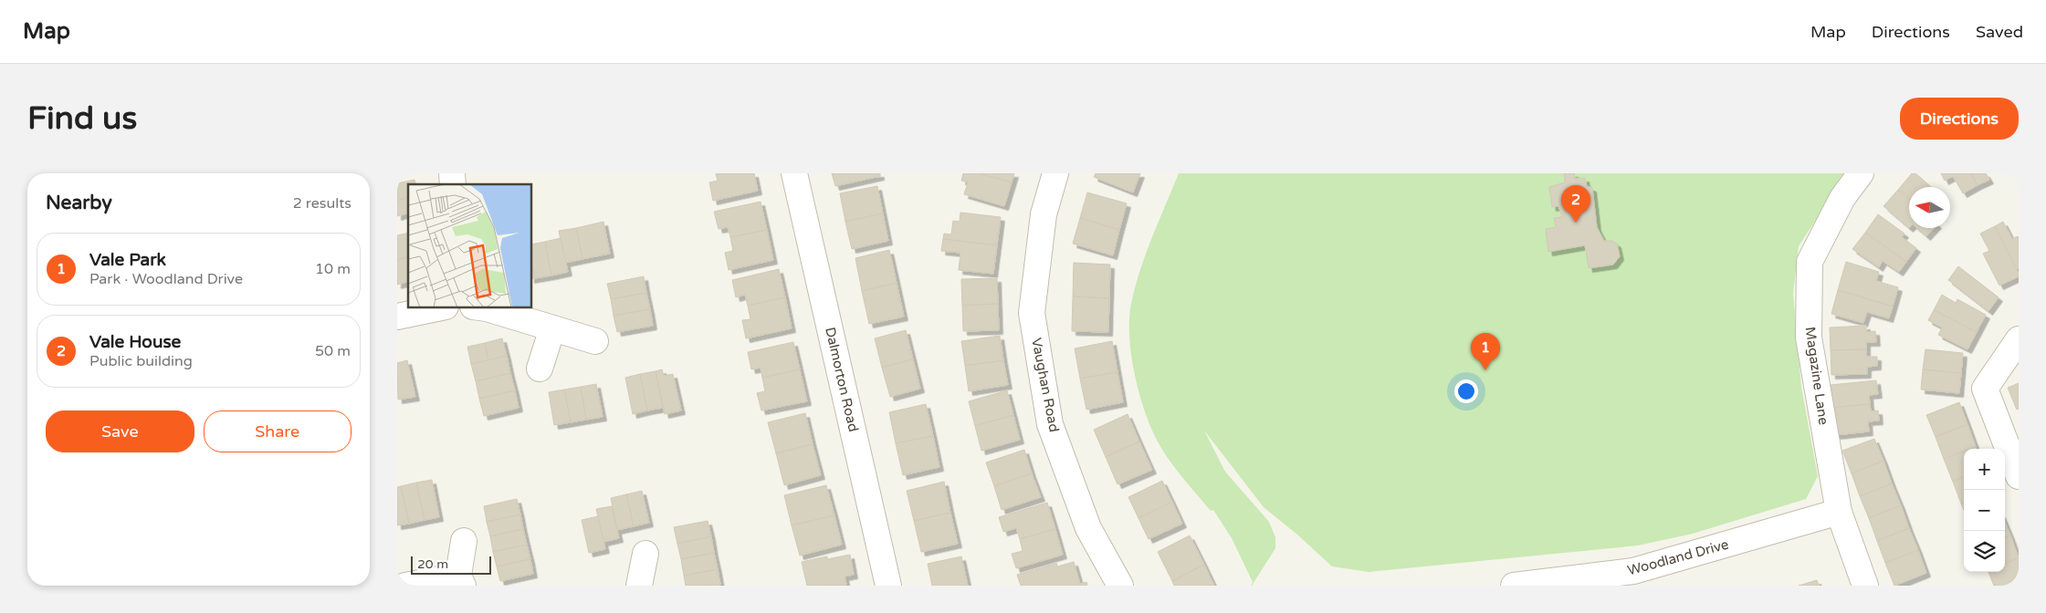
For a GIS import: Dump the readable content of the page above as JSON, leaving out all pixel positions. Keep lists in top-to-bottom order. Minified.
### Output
{"streets":{"street":["Magazine Lane","Dalmorton Road","Vaughan Road","Woodland Drive"]},"crossings":[["Magazine Lane","Woodland Drive"]],"scale_bar":"20 m","north":"left","page":{"header":"Map","nav":["Map","Directions","Saved"],"buttons":["Directions",["Save","Share"]],"title":"Find us","heading":["Nearby","2 results"],"pins":["2","1"],"list":[{"mark":"1","name":"Vale Park","note":"Park · Woodland Drive","value":"10 m"},{"mark":"2","name":"Vale House","note":"Public building","value":"50 m"}],"map_buttons":["+","−"],"scale":"20 m"}}
